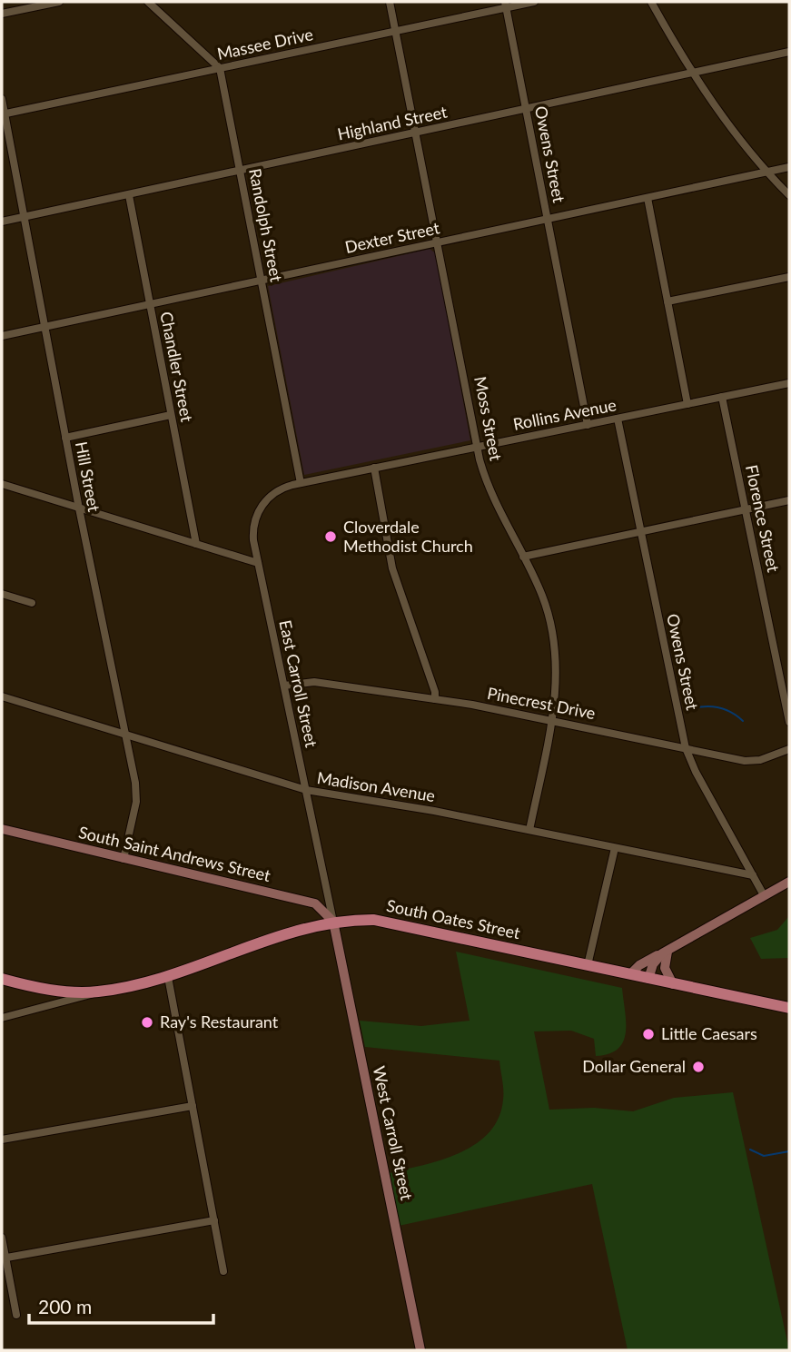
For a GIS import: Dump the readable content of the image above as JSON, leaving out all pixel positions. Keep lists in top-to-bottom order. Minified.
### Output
{"streets":{"main road":["South Oates Street"],"street":["Massee Drive","Highland Street","Owens Street","Randolph Street","Dexter Street","Chandler Street","Rollins Avenue","Moss Street","Hill Street","Florence Street","East Carroll Street","Pinecrest Drive","Madison Avenue","South Saint Andrews Street","West Carroll Street"]},"crossings":[["Massee Drive","Owens Street"],["Massee Drive","Randolph Street"],["Massee Drive","Moss Street"],["Massee Drive","Hill Street"],["Highland Street","Owens Street"],["Highland Street","Randolph Street"],["Highland Street","Chandler Street"],["Highland Street","Moss Street"],["Highland Street","Hill Street"],["Owens Street","Dexter Street"],["Owens Street","Rollins Avenue"],["Owens Street","Pinecrest Drive"],["Owens Street","Madison Avenue"],["Randolph Street","Dexter Street"],["Randolph Street","Rollins Avenue"],["Dexter Street","Chandler Street"],["Dexter Street","Moss Street"],["Dexter Street","Hill Street"],["Rollins Avenue","Moss Street"],["Rollins Avenue","Florence Street"],["Rollins Avenue","East Carroll Street"],["Moss Street","Pinecrest Drive"],["Moss Street","Madison Avenue"],["Hill Street","Madison Avenue"],["Hill Street","South Saint Andrews Street"],["East Carroll Street","Pinecrest Drive"],["East Carroll Street","Madison Avenue"],["East Carroll Street","South Saint Andrews Street"],["East Carroll Street","South Oates Street"],["East Carroll Street","West Carroll Street"],["South Saint Andrews Street","South Oates Street"],["South Saint Andrews Street","West Carroll Street"],["South Oates Street","West Carroll Street"]],"places":["Cloverdale Methodist Church","Ray's Restaurant","Little Caesars","Dollar General"],"scale_bar":"200 m"}
